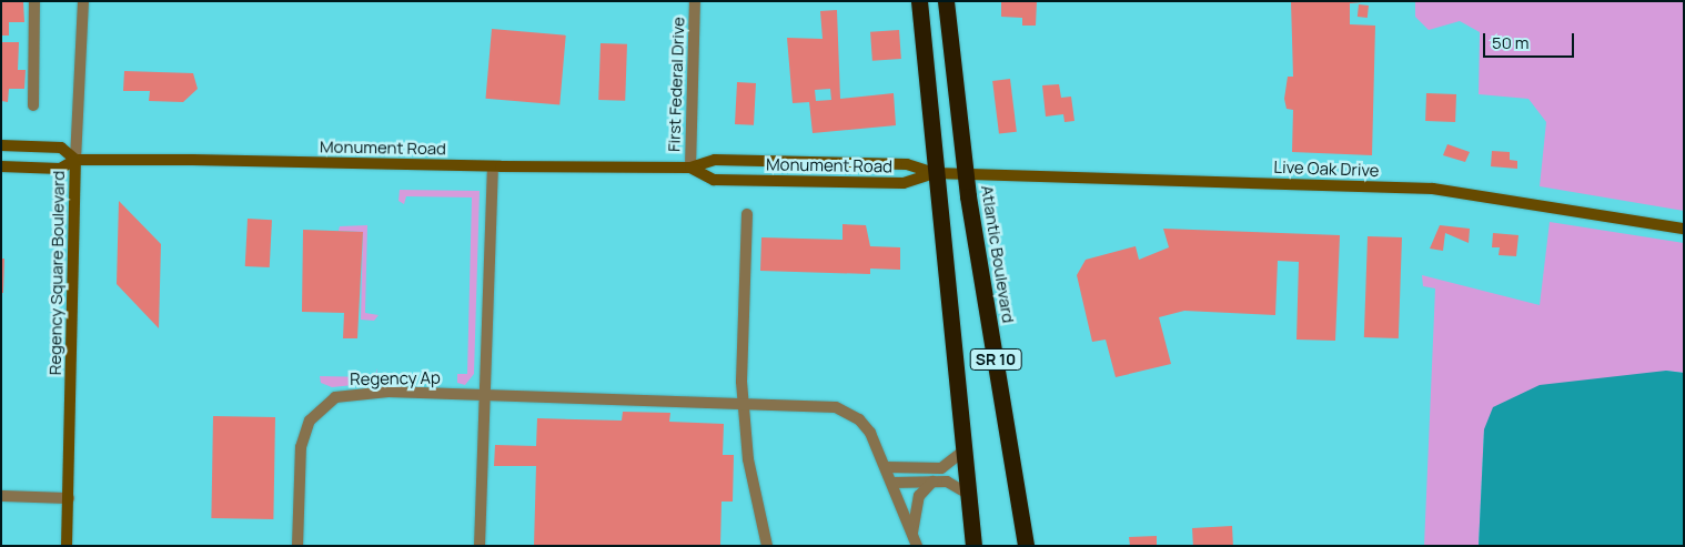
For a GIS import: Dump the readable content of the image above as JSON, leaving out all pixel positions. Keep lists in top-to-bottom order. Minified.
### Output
{"streets":{"highway":["Atlantic Boulevard","SR 10"],"main road":["Monument Road","Live Oak Drive","Regency Square Boulevard"],"street":["First Federal Drive","Regency Ap"]},"crossings":[["First Federal Drive","Monument Road"],["Monument Road","Live Oak Drive"],["Monument Road","Atlantic Boulevard"],["Monument Road","Regency Square Boulevard"],["Monument Road","SR 10"],["Live Oak Drive","Atlantic Boulevard"]],"scale_bar":"50 m"}
